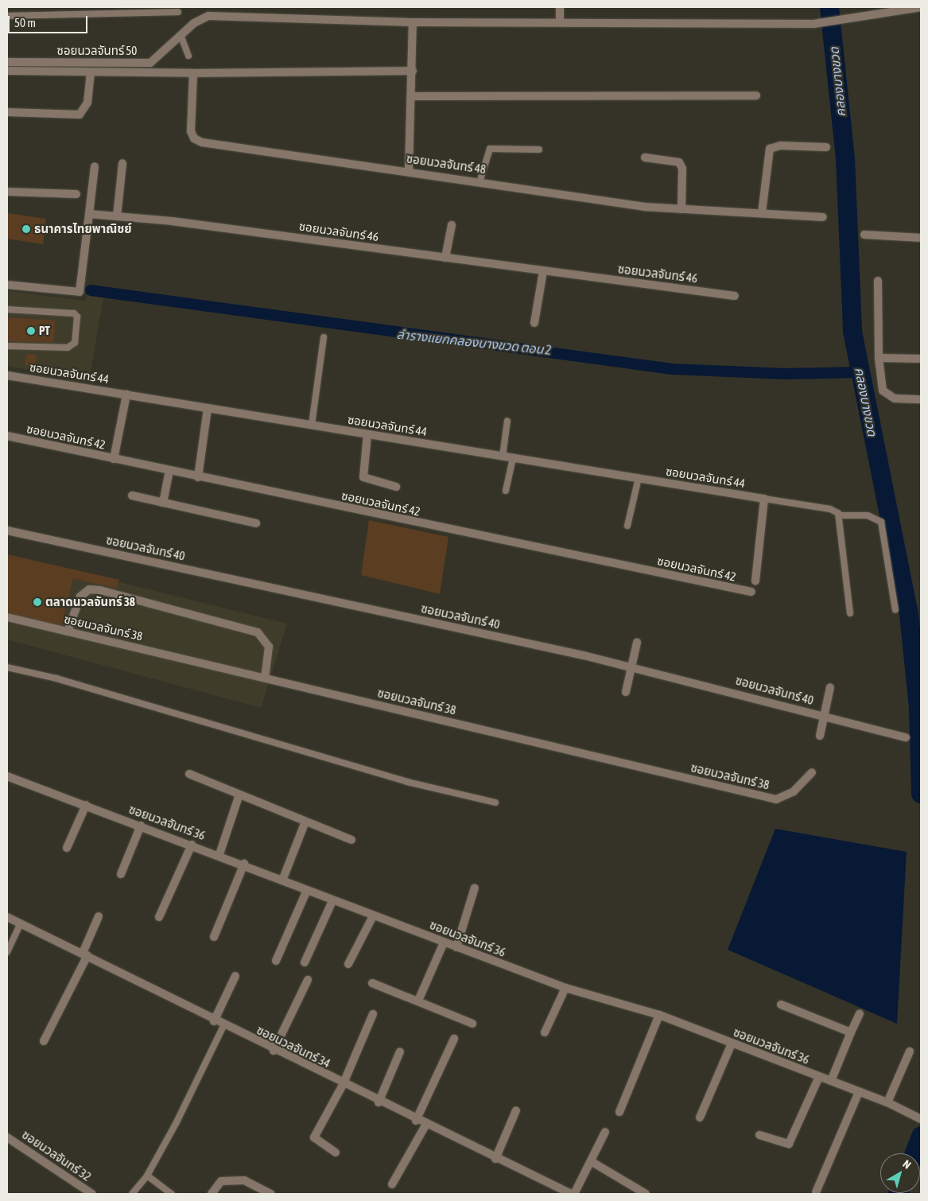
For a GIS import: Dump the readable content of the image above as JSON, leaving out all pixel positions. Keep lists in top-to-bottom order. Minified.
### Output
{"streets":{"street":["ซอยนวลจันทร์ 50","ซอยนวลจันทร์ 48","ซอยนวลจันทร์ 46","ซอยนวลจันทร์ 44","ซอยนวลจันทร์ 42","ซอยนวลจันทร์ 40","ซอยนวลจันทร์ 38","ซอยนวลจันทร์ 36","ซอยนวลจันทร์ 34","ซอยนวลจันทร์ 32"]},"water":["คลองบางขวด","ลำรางแยกคลองบางขวด ตอน 2"],"places":["ธนาคารไทยพาณิชย์","PT","ตลาดนวลจันทร์ 38"],"scale_bar":"50 m","north":"top right"}
